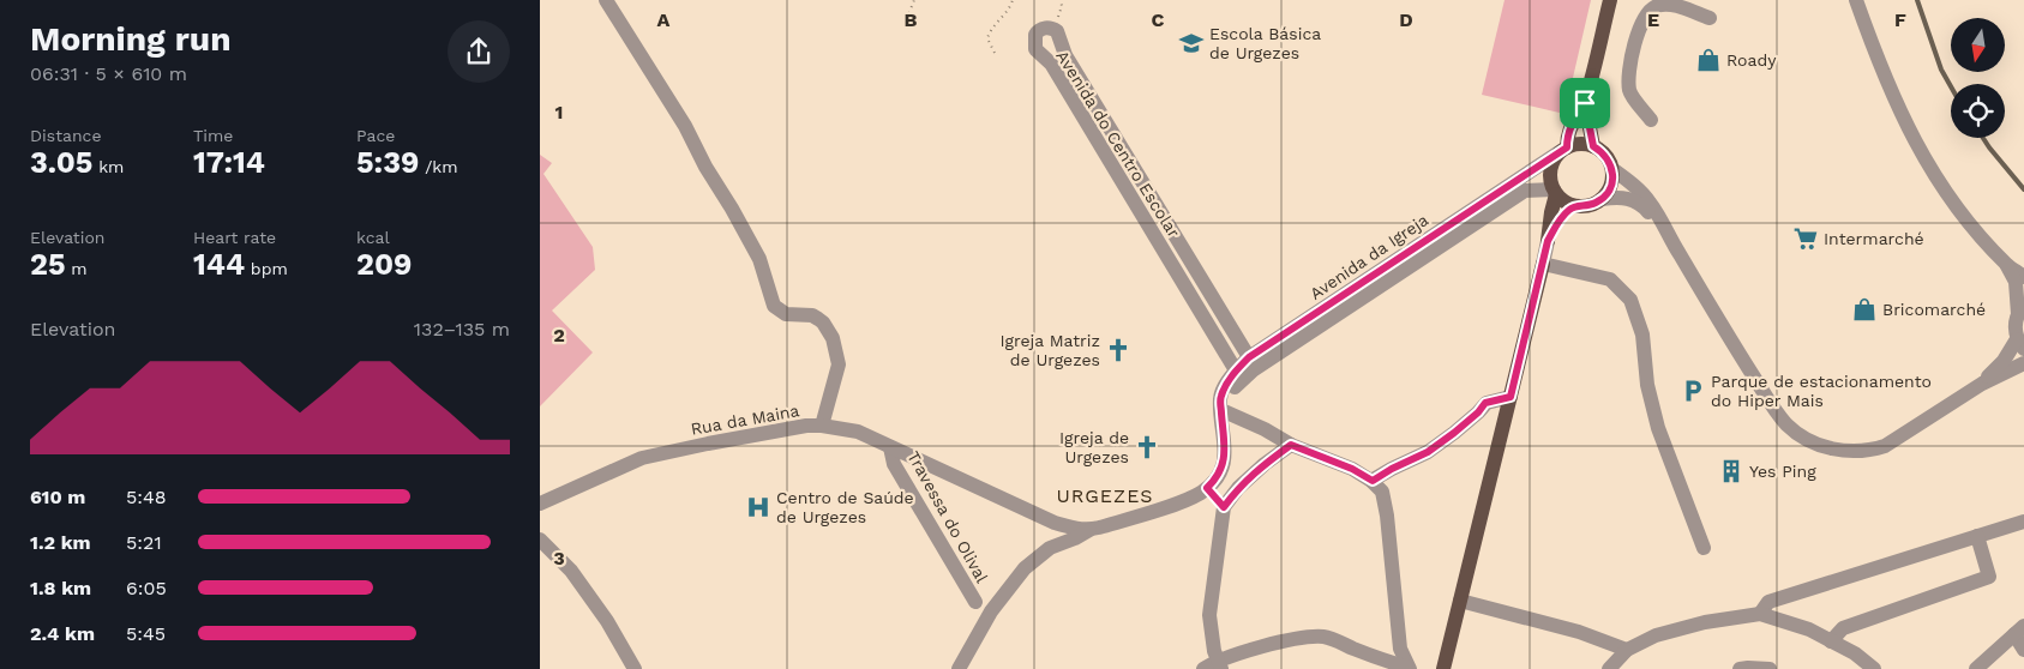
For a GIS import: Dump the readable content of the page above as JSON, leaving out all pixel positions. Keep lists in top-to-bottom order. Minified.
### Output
{"streets":{"street":["Avenida do Centro Escolar","Avenida da Igreja","Rua da Maina","Travessa do Olival"]},"crossings":[["Avenida do Centro Escolar","Avenida da Igreja"],["Avenida da Igreja","Rua da Maina"],["Rua da Maina","Travessa do Olival"]],"districts":["URGEZES"],"places":{"school or university":["Escola Básica de Urgezes"],"shop":["Roady","Bricomarché"],"supermarket":["Intermarché"],"church":["Igreja Matriz de Urgezes","Igreja de Urgezes"],"parking":["Parque de estacionamento do Hiper Mais"],"building":["Yes Ping"],"hospital":["Centro de Saúde de Urgezes"]},"north":"bottom","page":{"heading":["Morning run","06:31 · 5 × 610 m"],"stats":[["Distance","3.05 km"],["Time","17:14"],["Pace","5:39 /km"],["Elevation","25 m"],["Heart rate","144 bpm"],["kcal","209"]],"chart":["Elevation","132–135 m"],"list":[{"name":"610 m","note":"5:48"},{"name":"1.2 km","note":"5:21"},{"name":"1.8 km","note":"6:05"},{"name":"2.4 km","note":"5:45"}]},"grid":{"columns":["A","B","C","D","E","F"],"rows":["1","2","3"]}}
